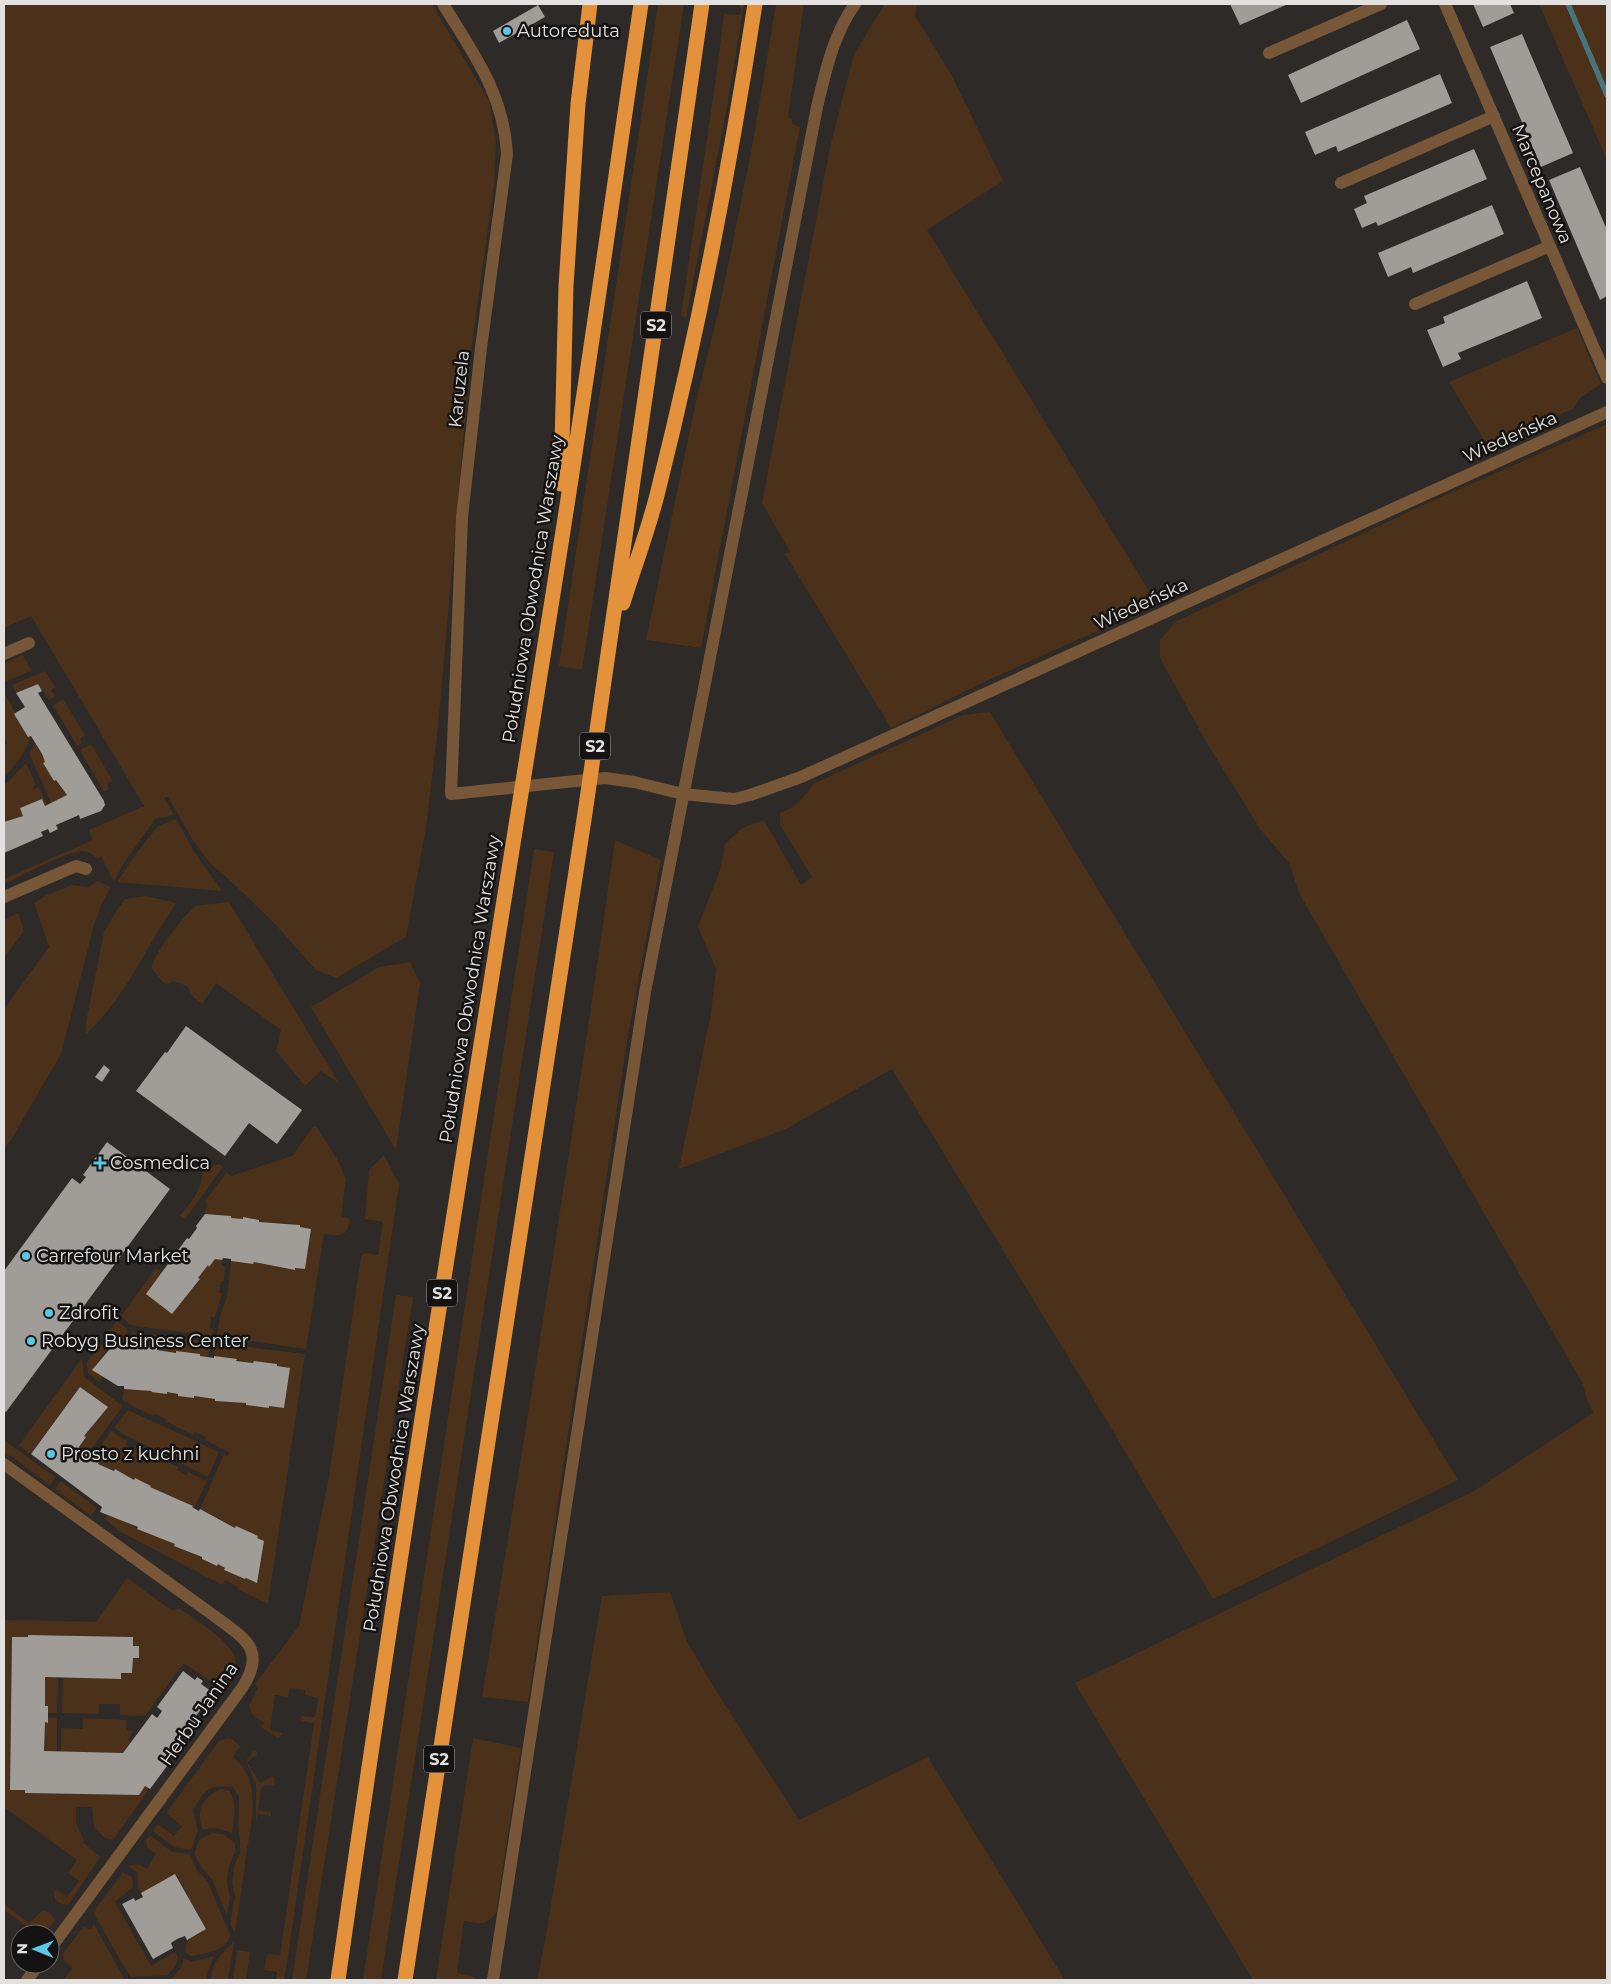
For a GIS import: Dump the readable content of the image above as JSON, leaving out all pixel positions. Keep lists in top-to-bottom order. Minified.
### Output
{"streets":{"highway":["S2","Południowa Obwodnica Warszawy"],"street":["Marcepanowa","Karuzela","Wiedeńska","Herbu Janina"]},"crossings":[["Karuzela","Wiedeńska"]],"places":{"other":["Autoreduta","Carrefour Market","Zdrofit","Robyg Business Center","Prosto z kuchni"],"health":["Cosmedica"]},"north":"left"}
